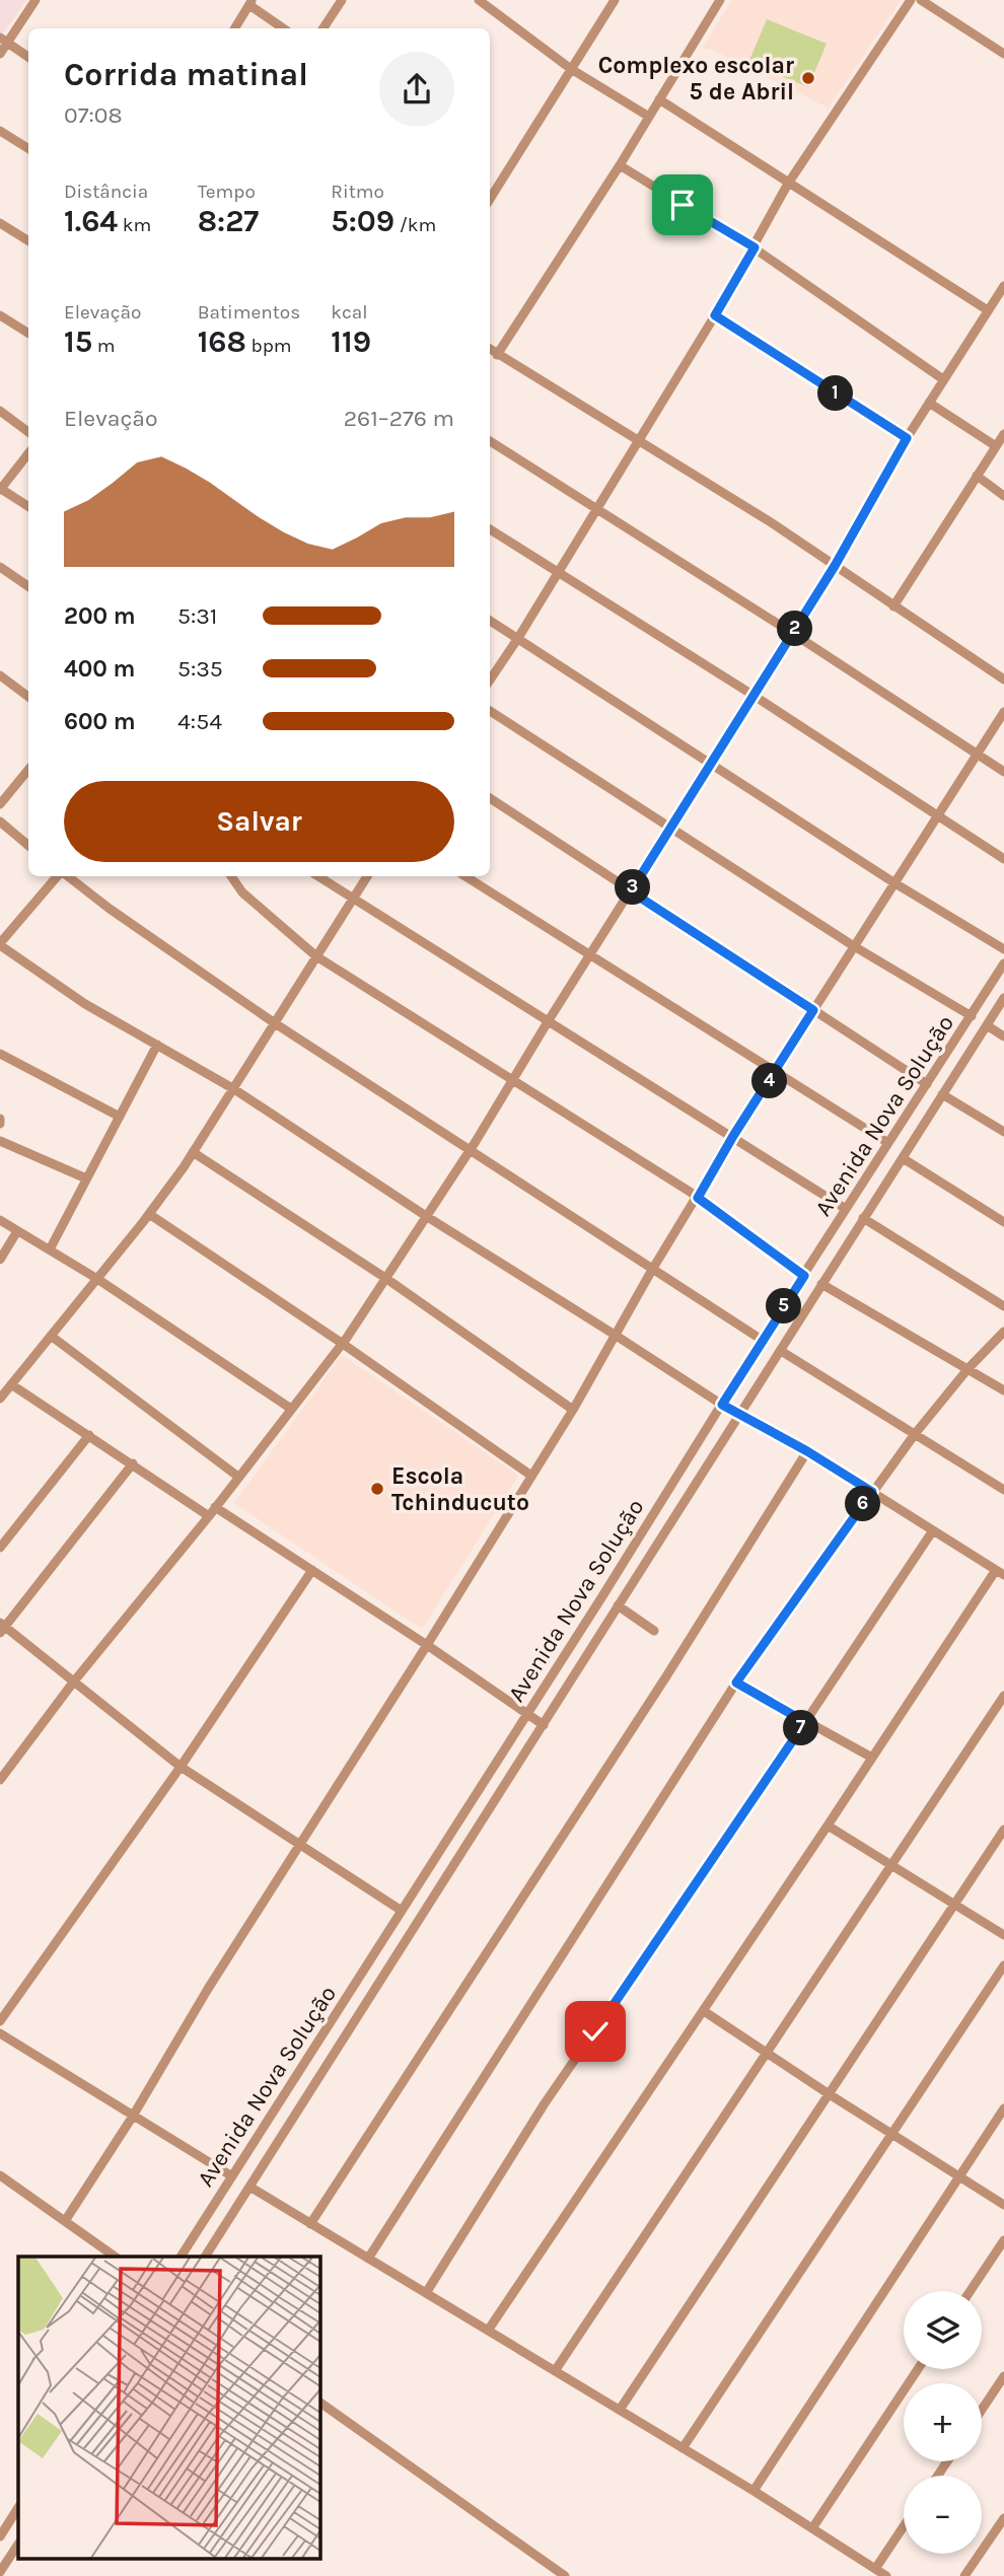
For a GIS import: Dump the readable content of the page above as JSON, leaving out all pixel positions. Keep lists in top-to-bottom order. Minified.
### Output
{"streets":{"street":["Avenida Nova Solução"]},"places":["Complexo escolar 5 de Abril","Escola Tchinducuto"],"page":{"heading":["Corrida matinal","07:08"],"stats":[["Distância","1.64 km"],["Tempo","8:27"],["Ritmo","5:09 /km"],["Elevação","15 m"],["Batimentos","168 bpm"],["kcal","119"]],"pins":["1","2","3","4","5","6","7"],"chart":["Elevação","261–276 m"],"list":[{"name":"200 m","note":"5:31"},{"name":"400 m","note":"5:35"},{"name":"600 m","note":"4:54"}],"buttons":"Salvar","map_buttons":["+","−"]}}
